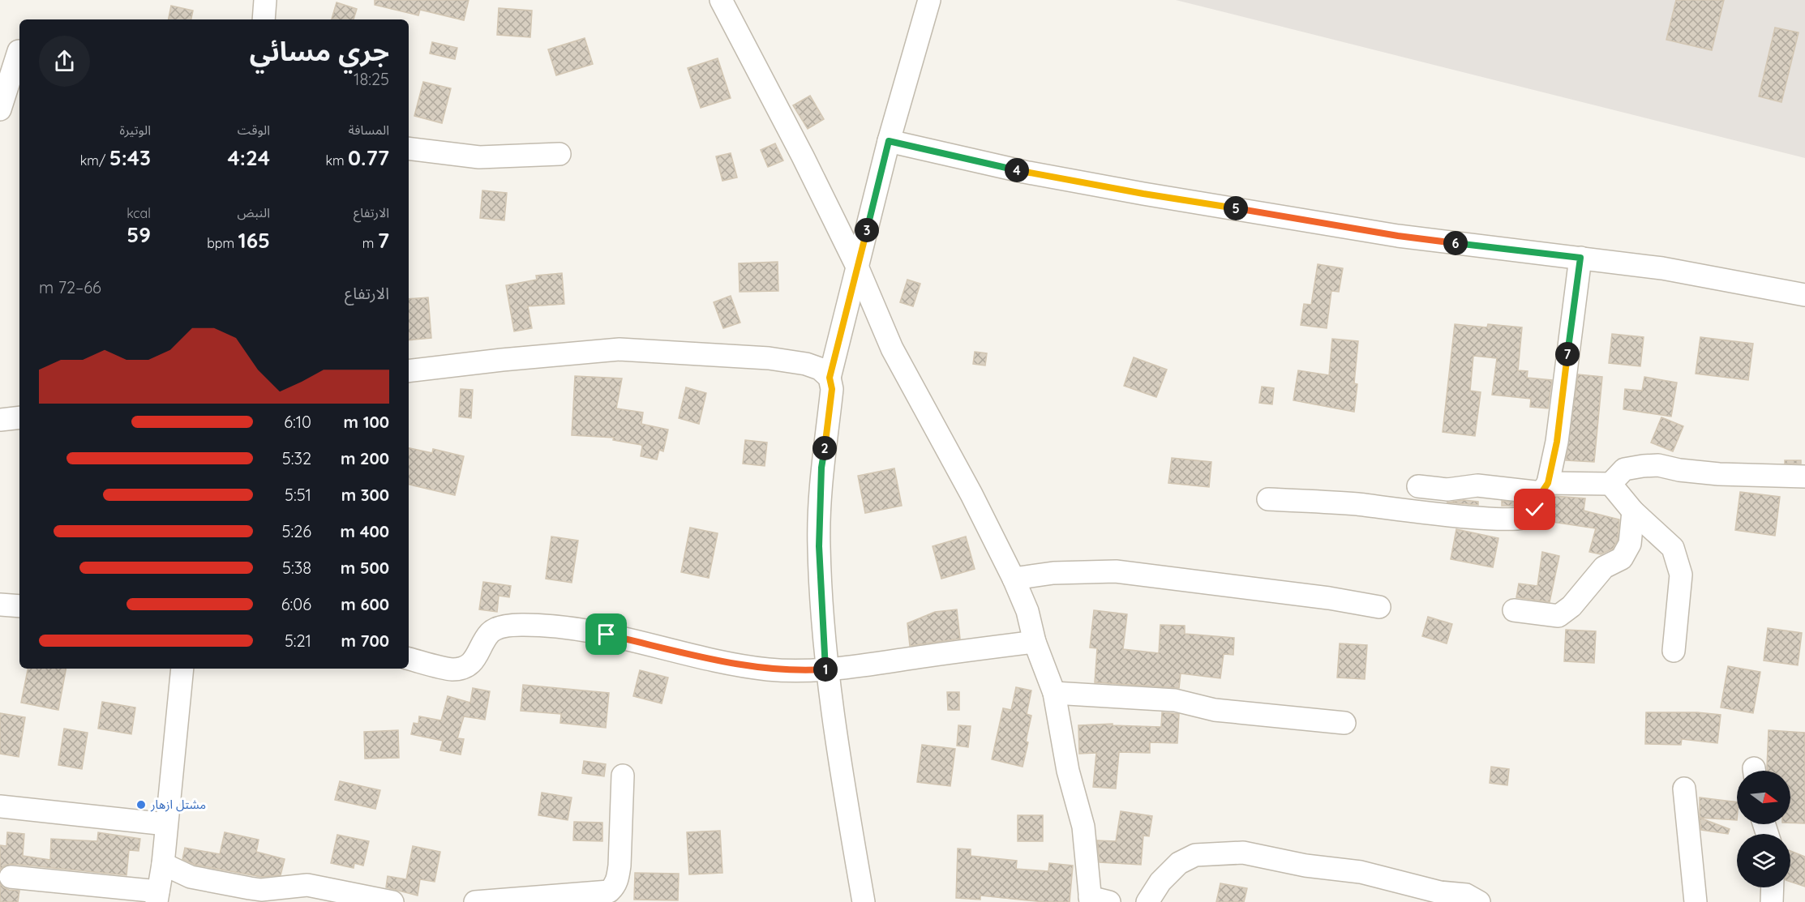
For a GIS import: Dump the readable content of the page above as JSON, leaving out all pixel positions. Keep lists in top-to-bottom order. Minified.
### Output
{"places":["مشتل ازهار"],"north":"right","page":{"heading":["جري مسائي","18:25"],"stats":[["المسافة","0.77 km"],["الوقت","4:24"],["الوتيرة","5:43 /km"],["الارتفاع","7 m"],["النبض","165 bpm"],["kcal","59"]],"pins":["4","5","3","6","7","2","1"],"chart":["الارتفاع","66–72 m"],"list":[{"name":"100 m","note":"6:10"},{"name":"200 m","note":"5:32"},{"name":"300 m","note":"5:51"},{"name":"400 m","note":"5:26"},{"name":"500 m","note":"5:38"},{"name":"600 m","note":"6:06"},{"name":"700 m","note":"5:21"}]}}
